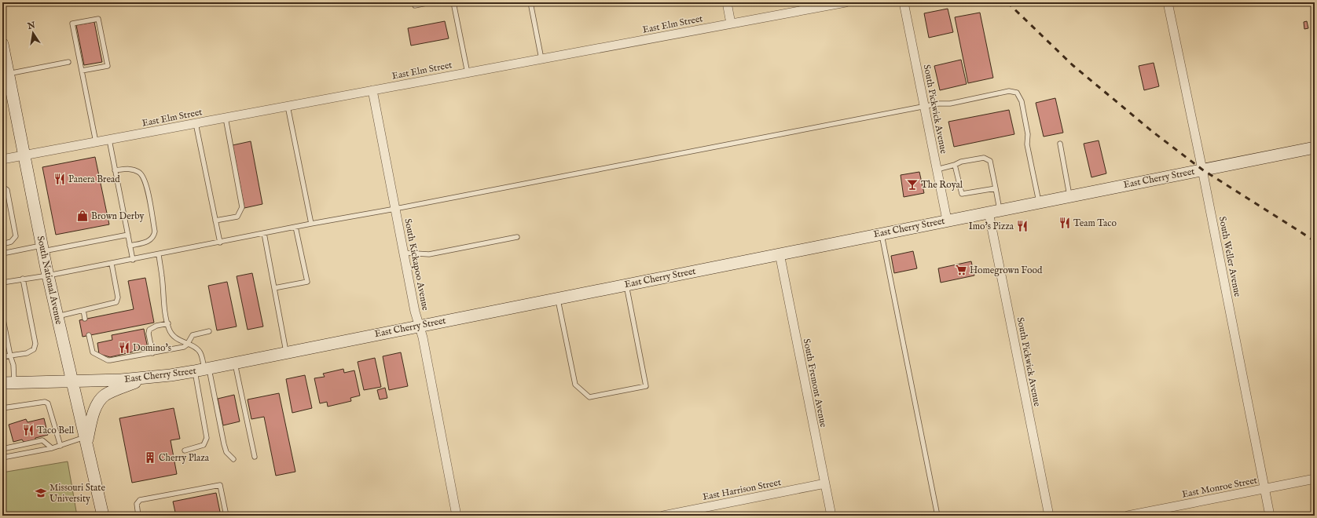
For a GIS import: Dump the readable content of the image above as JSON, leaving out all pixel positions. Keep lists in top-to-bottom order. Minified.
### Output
{"streets":{"street":["East Elm Street","South Pickwick Avenue","East Cherry Street","South Weller Avenue","South Kickapoo Avenue","South National Avenue","South Fremont Avenue","East Monroe Street","East Harrison Street"]},"crossings":[["East Elm Street","South Kickapoo Avenue"],["East Elm Street","South National Avenue"],["South Pickwick Avenue","East Cherry Street"],["East Cherry Street","South Weller Avenue"],["East Cherry Street","South Kickapoo Avenue"],["East Cherry Street","South National Avenue"],["East Cherry Street","South Fremont Avenue"],["South Weller Avenue","East Monroe Street"],["South Fremont Avenue","East Harrison Street"]],"places":{"restaurant":["Panera Bread","Team Taco","Imo's Pizza","Domino's","Taco Bell"],"bar":["The Royal"],"shop":["Brown Derby"],"supermarket":["Homegrown Food"],"building":["Cherry Plaza"],"school or university":["Missouri State University"]},"north":"top"}
